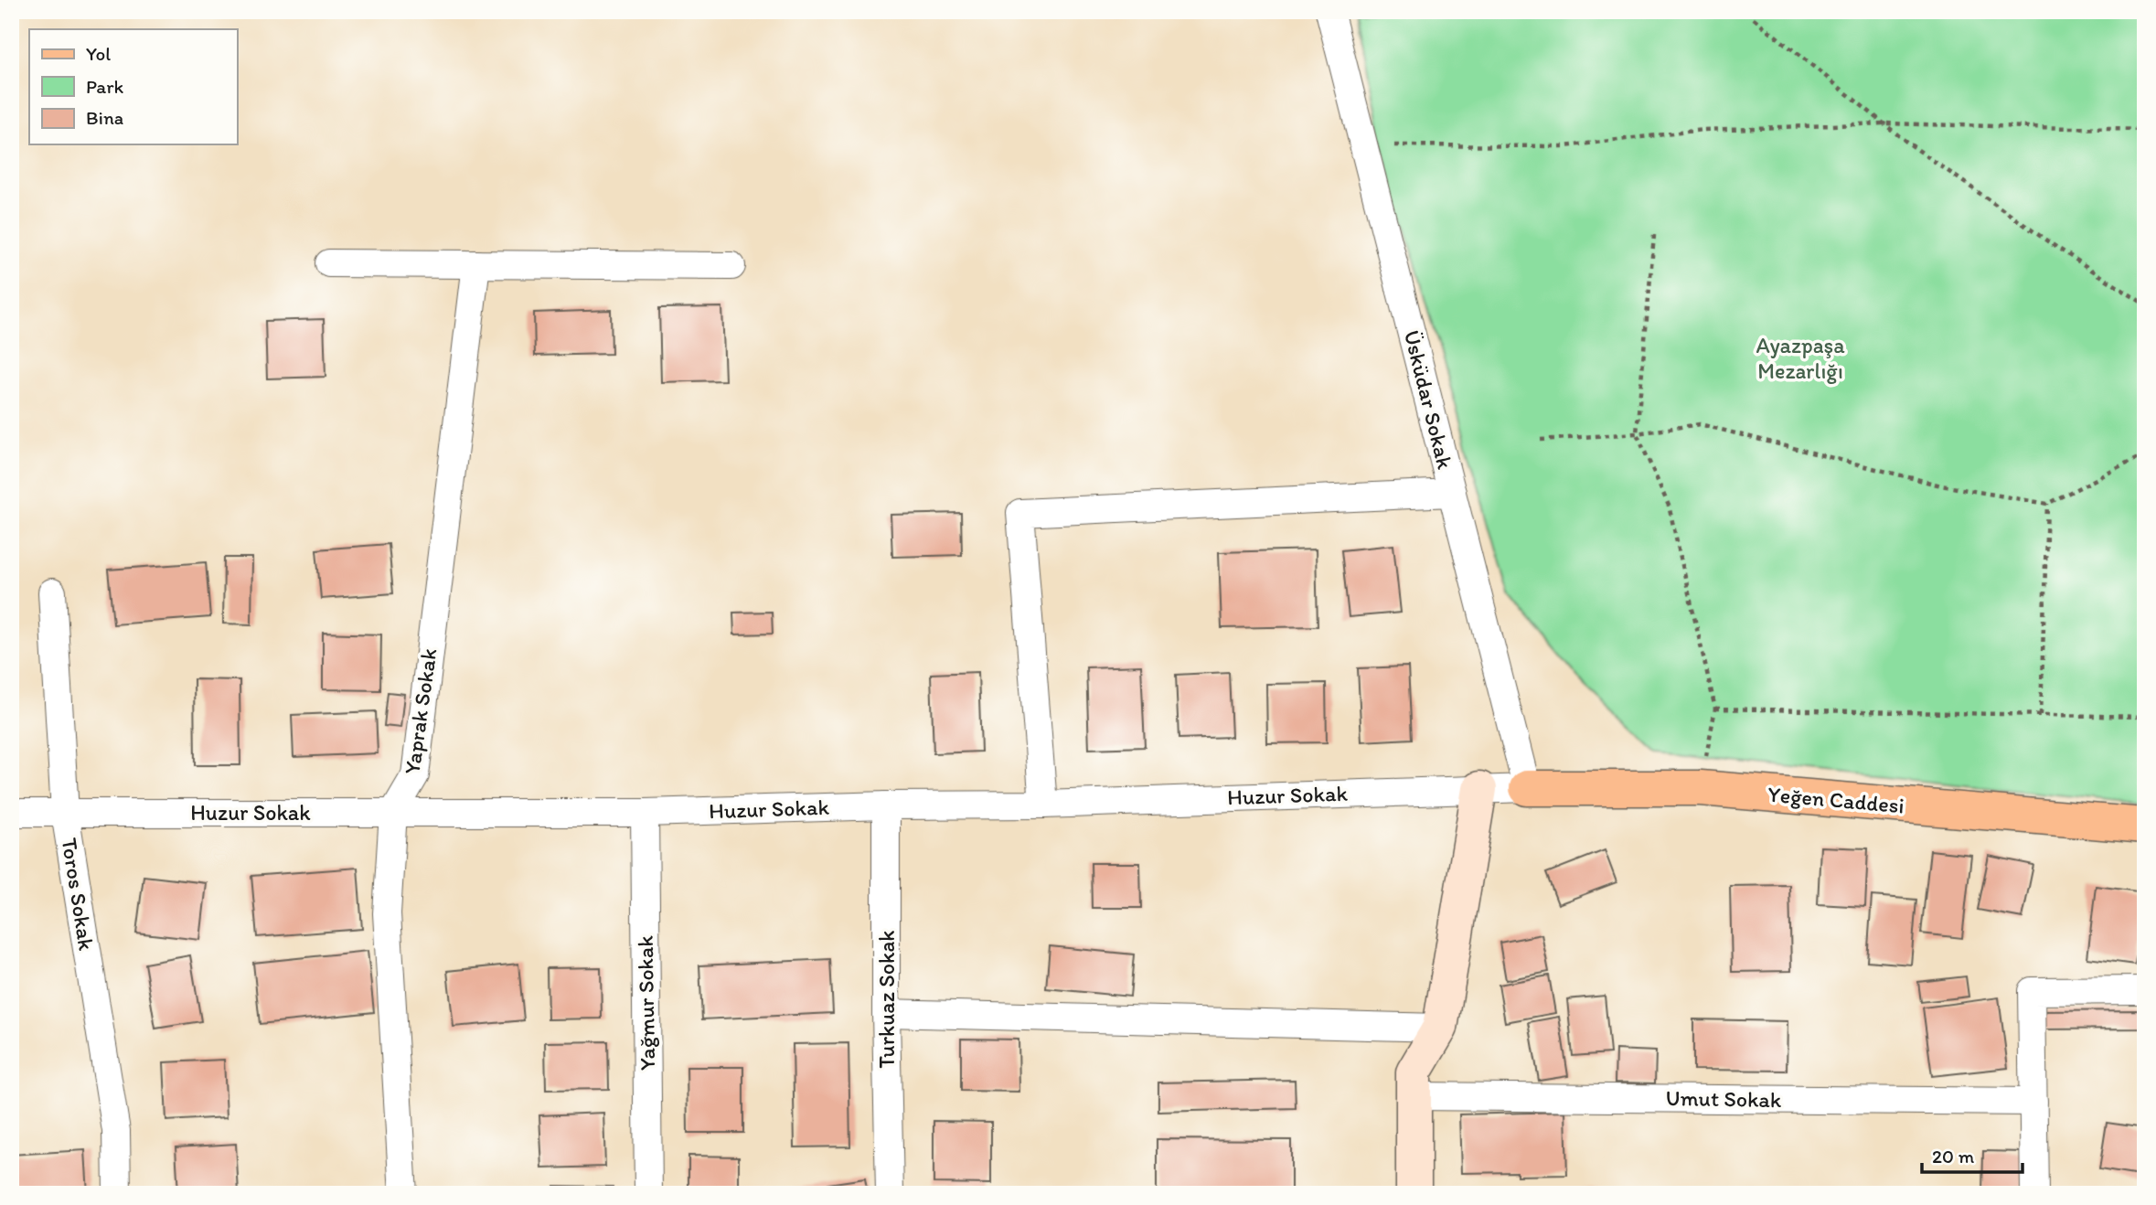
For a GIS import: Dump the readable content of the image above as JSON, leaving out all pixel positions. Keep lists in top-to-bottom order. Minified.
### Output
{"streets":{"main road":["Yeğen Caddesi"],"street":["Üsküdar Sokak","Yaprak Sokak","Huzur Sokak","Toros Sokak","Turkuaz Sokak","Yağmur Sokak","Umut Sokak"]},"crossings":[["Üsküdar Sokak","Huzur Sokak"],["Üsküdar Sokak","Yeğen Caddesi"],["Yaprak Sokak","Huzur Sokak"],["Huzur Sokak","Yeğen Caddesi"],["Huzur Sokak","Toros Sokak"],["Huzur Sokak","Turkuaz Sokak"],["Huzur Sokak","Yağmur Sokak"]],"parks":["Ayazpaşa Mezarlığı"],"legend":["Yol","Park","Bina"],"scale_bar":"20 m"}
